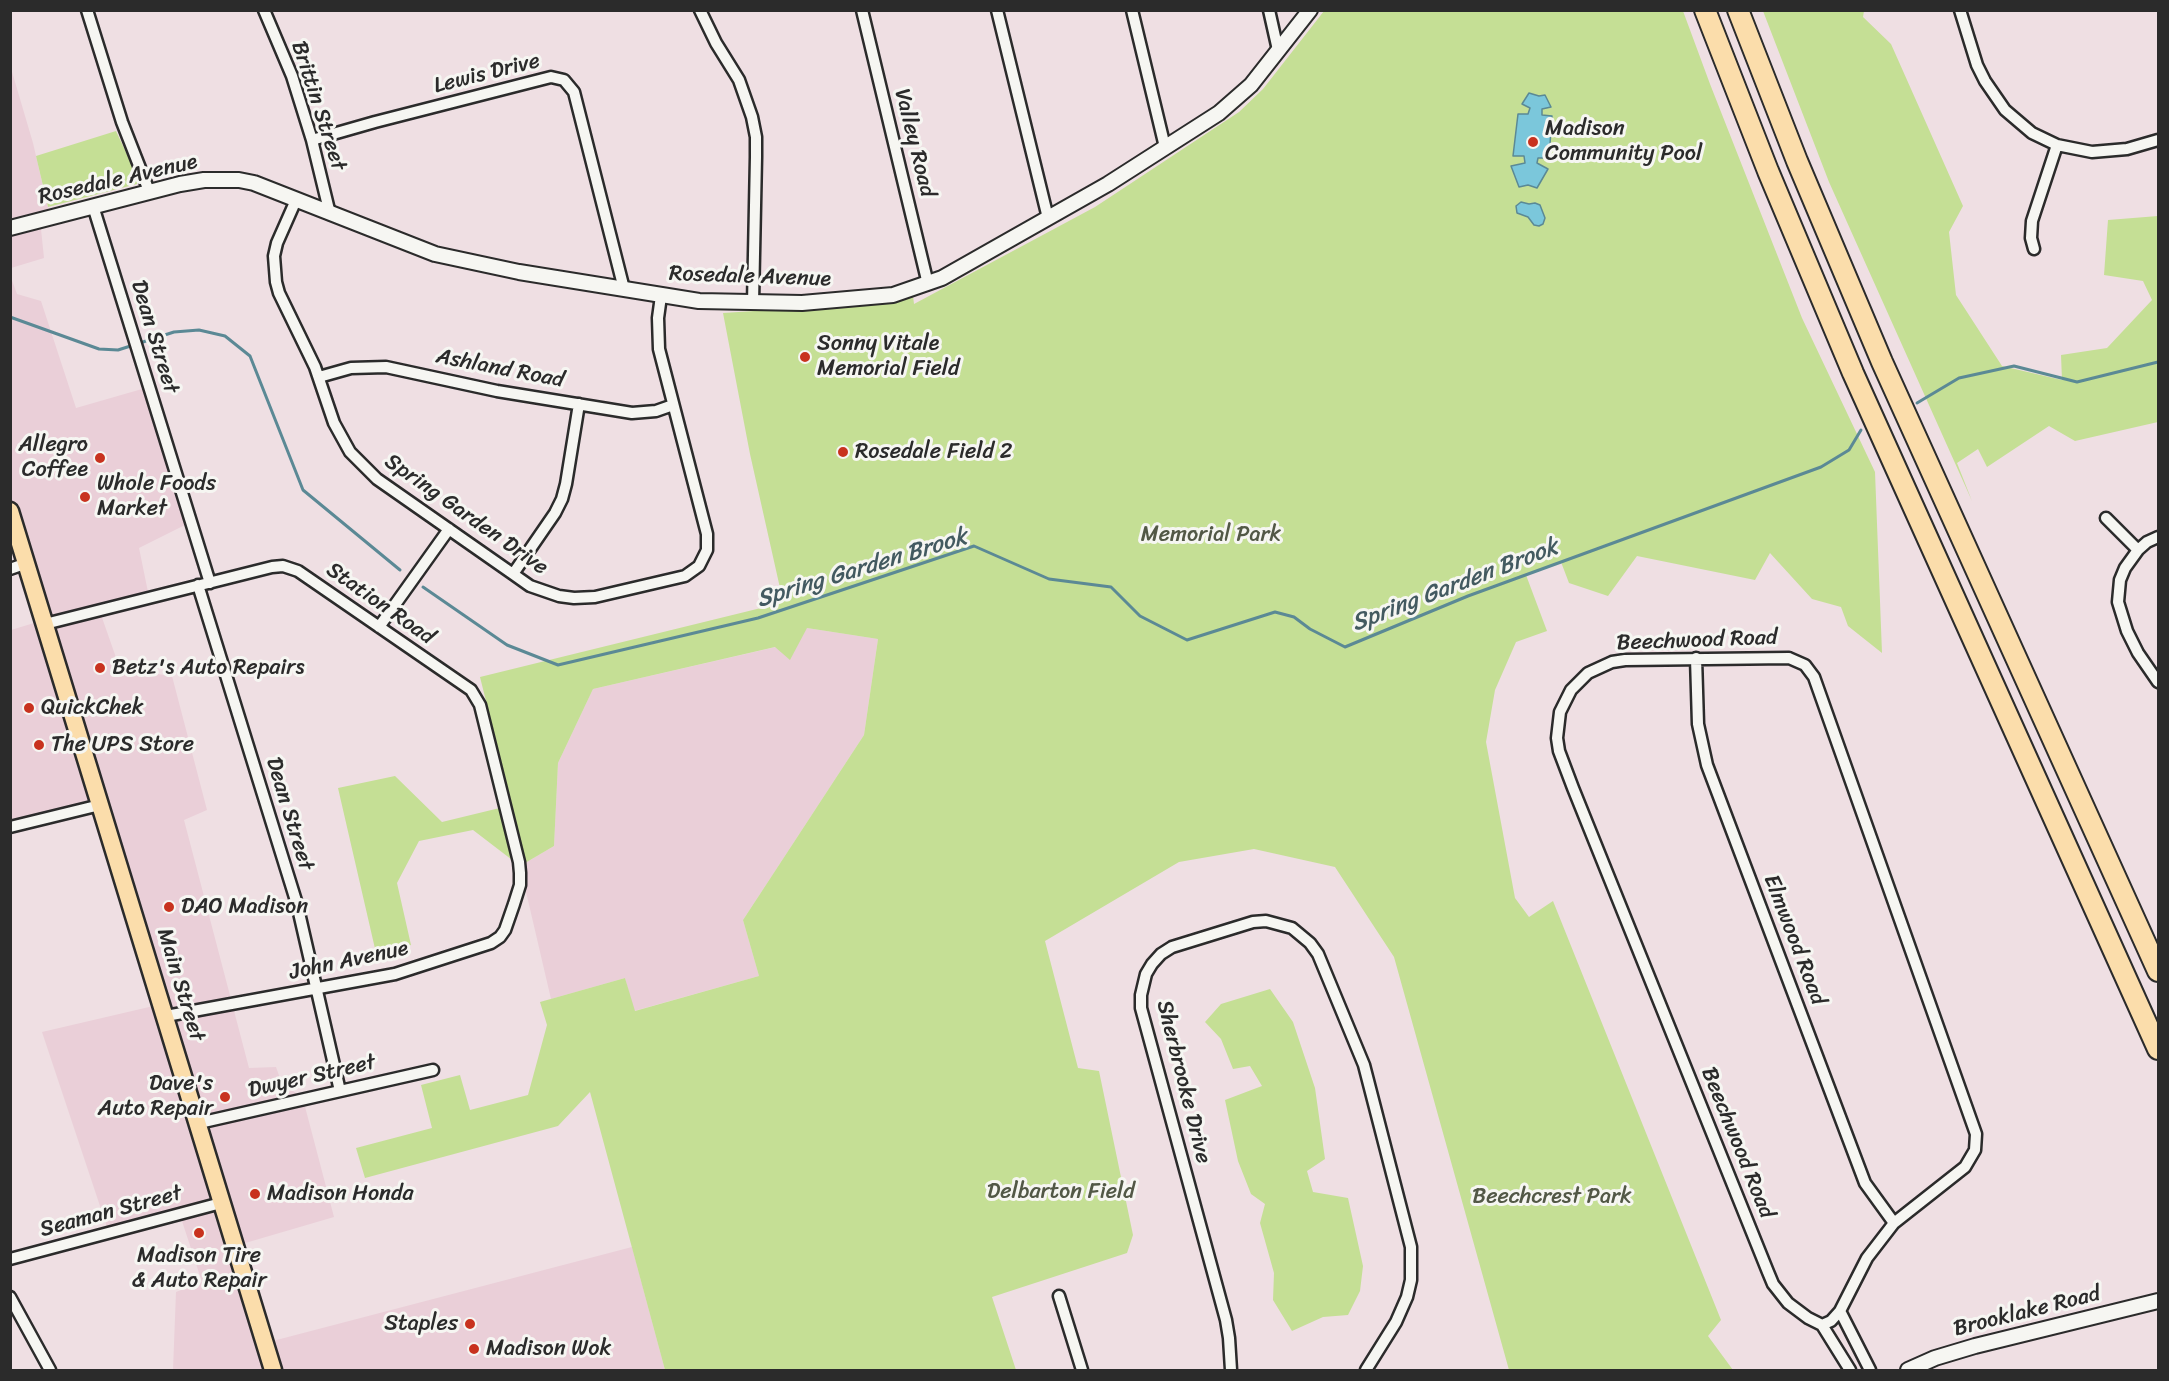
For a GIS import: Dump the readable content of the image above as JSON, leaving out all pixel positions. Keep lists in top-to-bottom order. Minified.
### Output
{"streets":{"main road":["Main Street"],"street":["Lewis Drive","Brittin Street","Valley Road","Rosedale Avenue","Dean Street","Ashland Road","Spring Garden Drive","Station Road","Beechwood Road","Elmwood Road","John Avenue","Dwyer Street","Sherbrooke Drive","Seaman Street","Brooklake Road"]},"crossings":[["Lewis Drive","Brittin Street"],["Lewis Drive","Rosedale Avenue"],["Brittin Street","Rosedale Avenue"],["Valley Road","Rosedale Avenue"],["Rosedale Avenue","Dean Street"],["Rosedale Avenue","Spring Garden Drive"],["Dean Street","Station Road"],["Dean Street","John Avenue"],["Dean Street","Dwyer Street"],["Ashland Road","Spring Garden Drive"],["Station Road","John Avenue"],["Station Road","Main Street"],["Beechwood Road","Elmwood Road"],["John Avenue","Main Street"],["Main Street","Dwyer Street"],["Main Street","Seaman Street"]],"water":["Spring Garden Brook"],"parks":["Memorial Park","Delbarton Field","Beechcrest Park"],"places":["Madison Community Pool","Sonny Vitale Memorial Field","Rosedale Field 2","Allegro Coffee","Whole Foods Market","Betz's Auto Repairs","QuickChek","The UPS Store","DAO Madison","Dave's Auto Repair","Madison Honda","Madison Tire & Auto Repair","Staples","Madison Wok"]}
